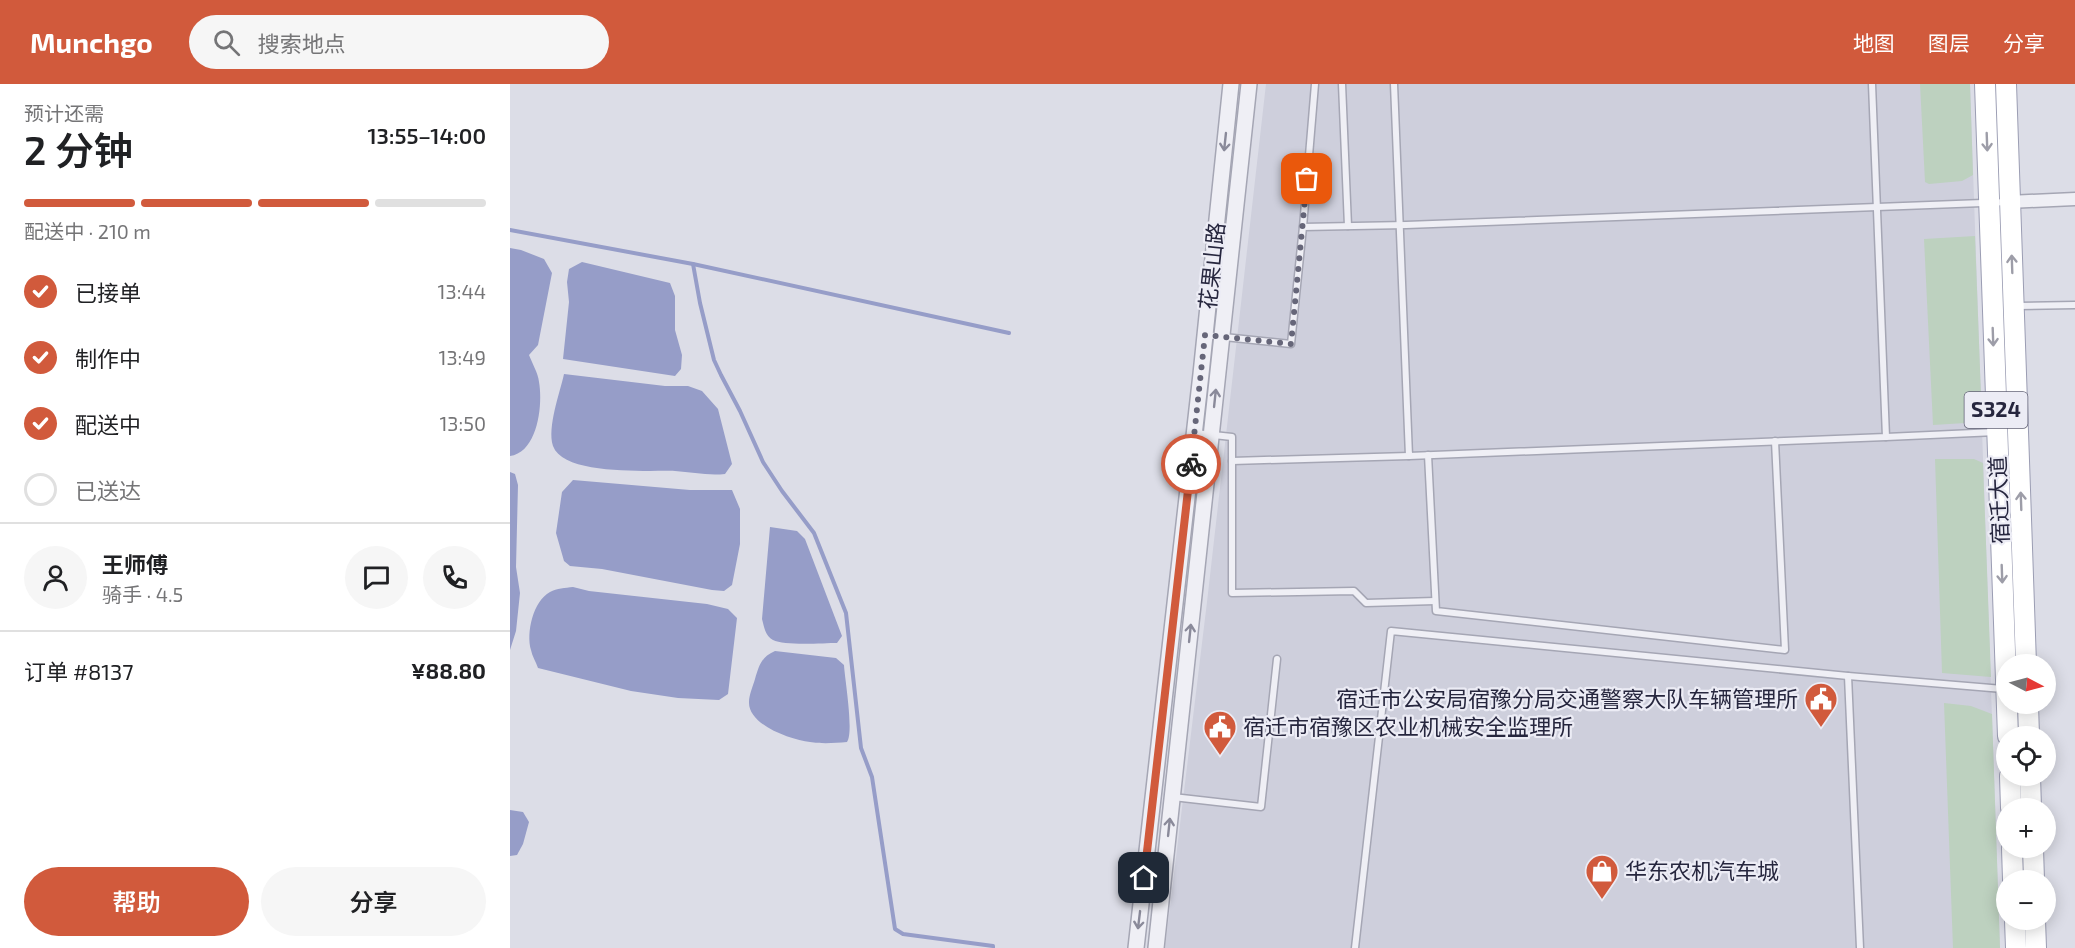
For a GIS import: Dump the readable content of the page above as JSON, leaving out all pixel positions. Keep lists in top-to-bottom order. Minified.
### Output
{"streets":{"main road":["S324","宿迁大道"],"street":["花果山路"]},"places":{"public building":["宿迁市公安局宿豫分局交通警察大队车辆管理所","宿迁市宿豫区农业机械安全监理所"],"shop":["华东农机汽车城"]},"north":"right","page":{"header":"Munchgo","search":"搜索地点","nav":["地图","图层","分享"],"heading":["2 分钟","预计还需","13:55–14:00"],"panel":["王师傅","骑手 · 4.5","订单 #8137","¥88.80"],"bar":"配送中 · 210 m","list":[["已接单","13:44"],["制作中","13:49"],["配送中","13:50"],"已送达"],"map_buttons":["+","−"],"buttons":["帮助","分享"]}}
